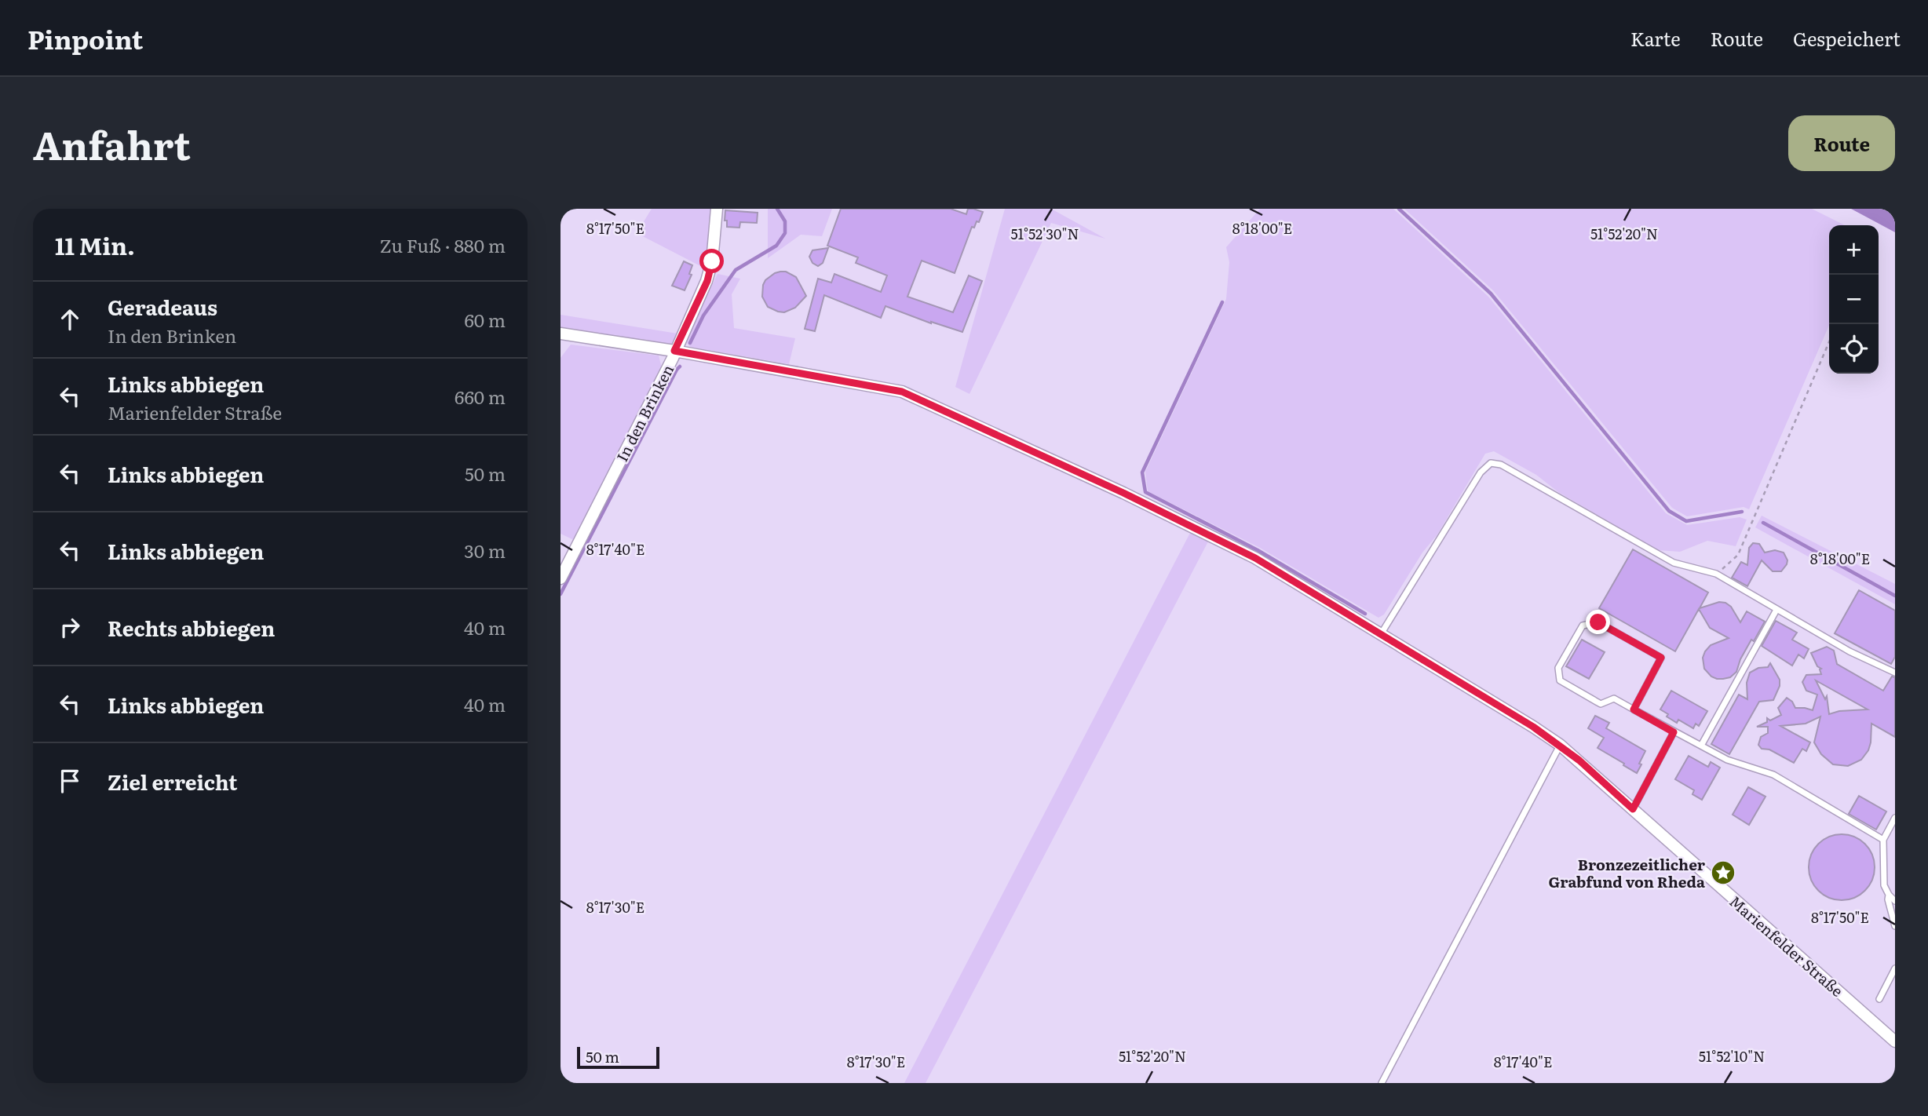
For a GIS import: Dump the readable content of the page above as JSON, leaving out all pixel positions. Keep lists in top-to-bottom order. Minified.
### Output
{"streets":{"street":["In den Brinken","Marienfelder Straße"]},"crossings":[["In den Brinken","Marienfelder Straße"]],"places":{"place":["Bronzezeitlicher Grabfund von Rheda"]},"scale_bar":"50 m","page":{"header":"Pinpoint","nav":["Karte","Route","Gespeichert"],"title":"Anfahrt","buttons":"Route","heading":["11 Min.","Zu Fuß · 880 m"],"map_buttons":["+","−"],"list":[["Geradeaus","In den Brinken","60 m"],["Links abbiegen","Marienfelder Straße","660 m"],["Links abbiegen","50 m"],["Links abbiegen","30 m"],["Rechts abbiegen","40 m"],["Links abbiegen","40 m"],"Ziel erreicht"],"scale":"50 m"},"coordinates":["8°17'50\"E","8°18'00\"E","51°52'30\"N","51°52'20\"N","8°17'40\"E","8°17'30\"E","51°52'10\"N"]}
